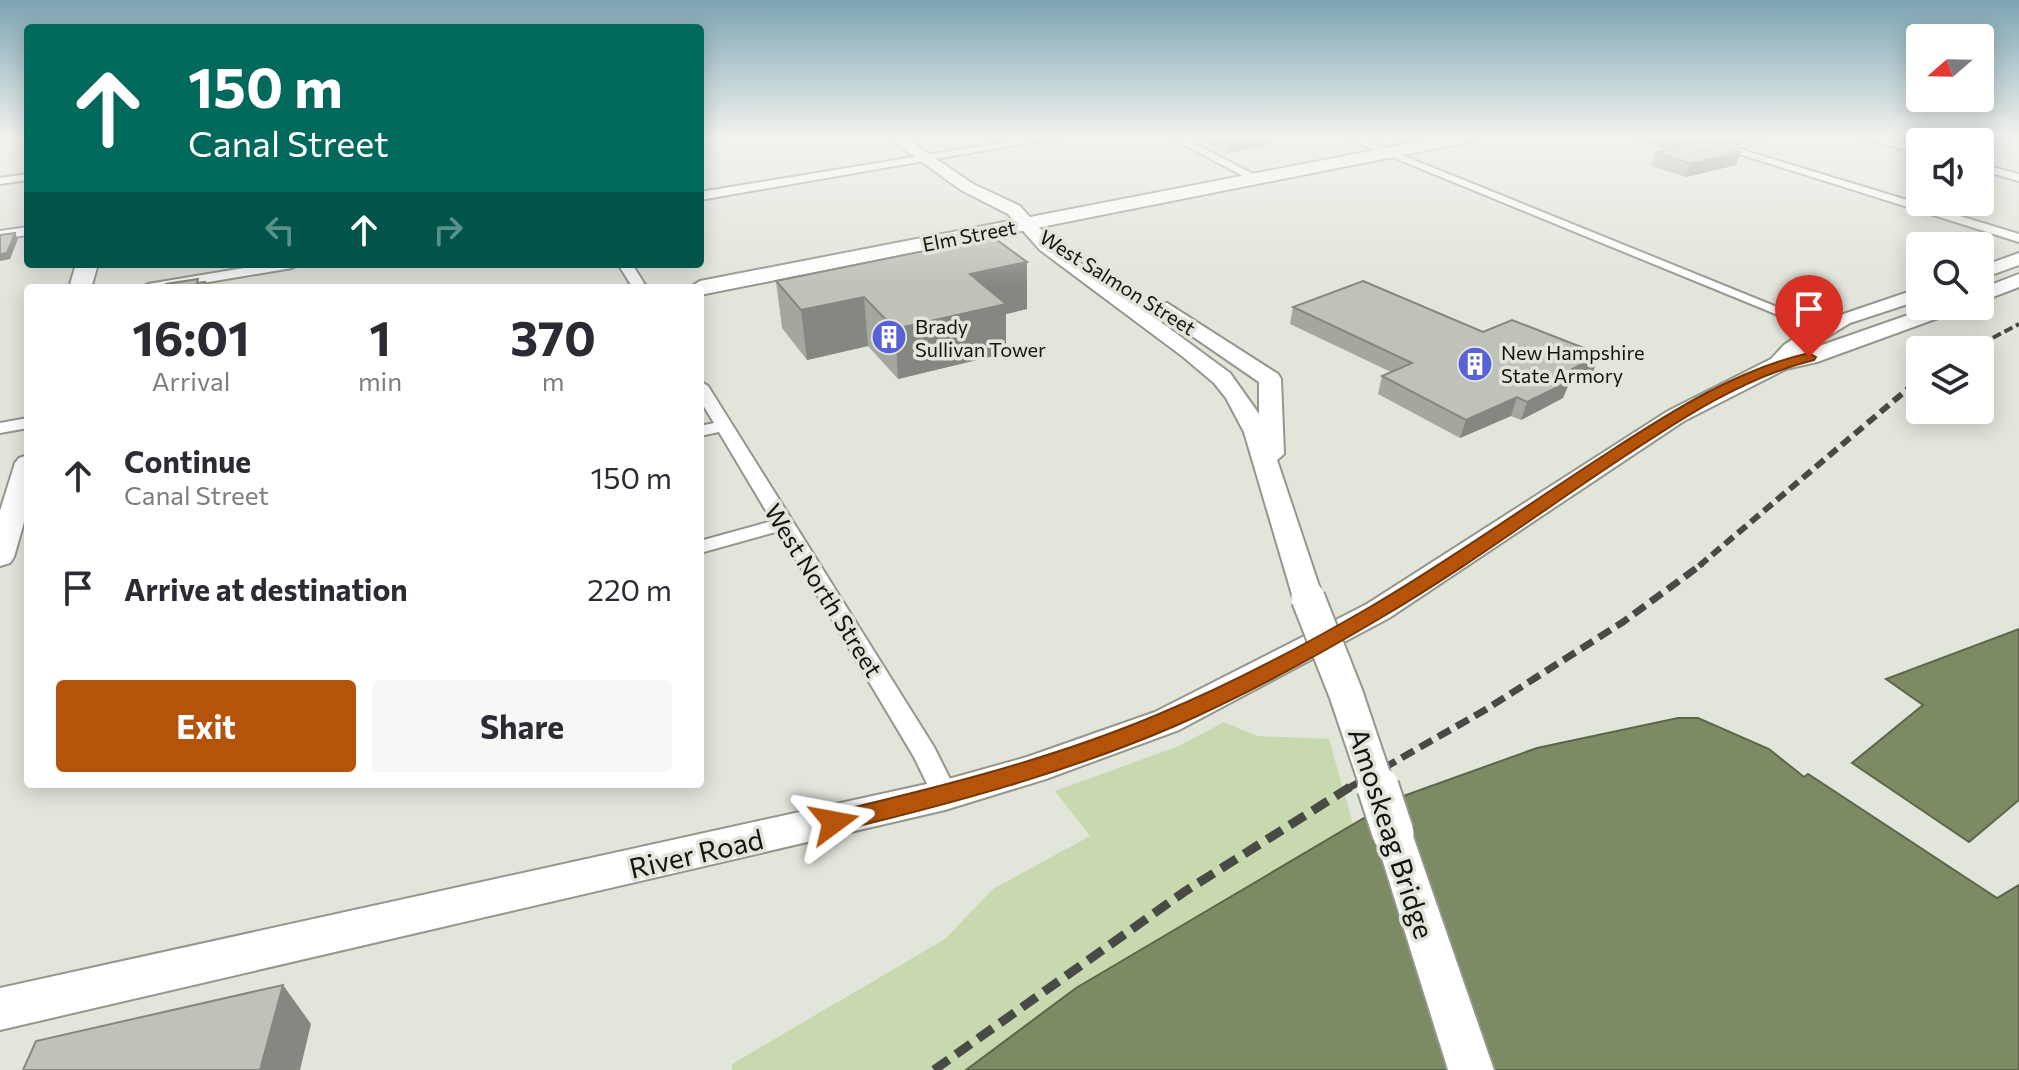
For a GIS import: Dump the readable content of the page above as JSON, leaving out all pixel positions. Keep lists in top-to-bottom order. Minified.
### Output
{"streets":{"main road":["Elm Street"],"street":["West Salmon Street","West North Street","Amoskeag Bridge","River Road"]},"crossings":[["Elm Street","West Salmon Street"],["West Salmon Street","Amoskeag Bridge"],["West North Street","River Road"]],"places":{"building":["Brady Sullivan Tower","New Hampshire State Armory"]},"north":"left","page":{"turn":["150 m","Canal Street"],"eta":["16:01","Arrival","1","min","370","m"],"list":[{"name":"Continue","note":"Canal Street","value":"150 m"},{"name":"Arrive at destination","value":"220 m"}],"buttons":["Exit","Share"]}}
